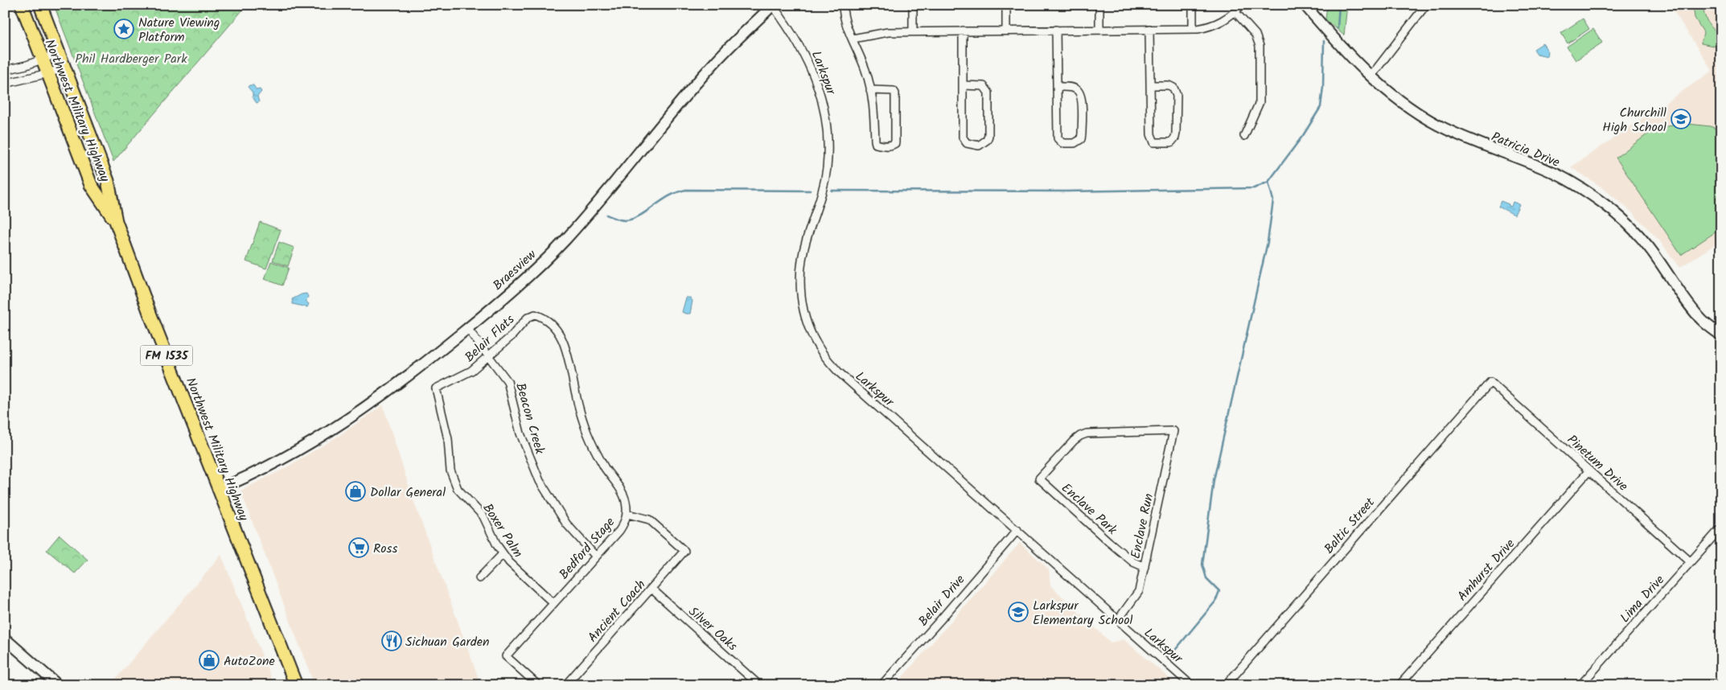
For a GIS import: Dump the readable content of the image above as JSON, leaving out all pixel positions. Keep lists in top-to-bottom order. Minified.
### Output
{"streets":{"main road":["Northwest Military Highway","FM 1535"],"street":["Larkspur","Patricia Drive","Braesview","Belair Flats","Beacon Creek","Pinetum Drive","Enclave Park","Baltic Street","Enclave Run","Boxer Palm","Bedford Stage","Amhurst Drive","Lima Drive","Belair Drive","Ancient Coach","Silver Oaks"]},"crossings":[["Larkspur","Braesview"],["Larkspur","Enclave Run"],["Larkspur","Belair Drive"],["Northwest Military Highway","Braesview"],["Braesview","Beacon Creek"],["Belair Flats","Beacon Creek"],["Belair Flats","Boxer Palm"],["Belair Flats","Bedford Stage"],["Beacon Creek","Bedford Stage"],["Pinetum Drive","Baltic Street"],["Pinetum Drive","Amhurst Drive"],["Pinetum Drive","Lima Drive"],["Enclave Park","Enclave Run"],["Boxer Palm","Bedford Stage"],["Bedford Stage","Ancient Coach"],["Ancient Coach","Silver Oaks"]],"parks":["Phil Hardberger Park"],"places":{"place":["Nature Viewing Platform"],"school or university":["Churchill High School","Larkspur Elementary School"],"shop":["Dollar General","AutoZone"],"supermarket":["Ross"],"restaurant":["Sichuan Garden"]}}
